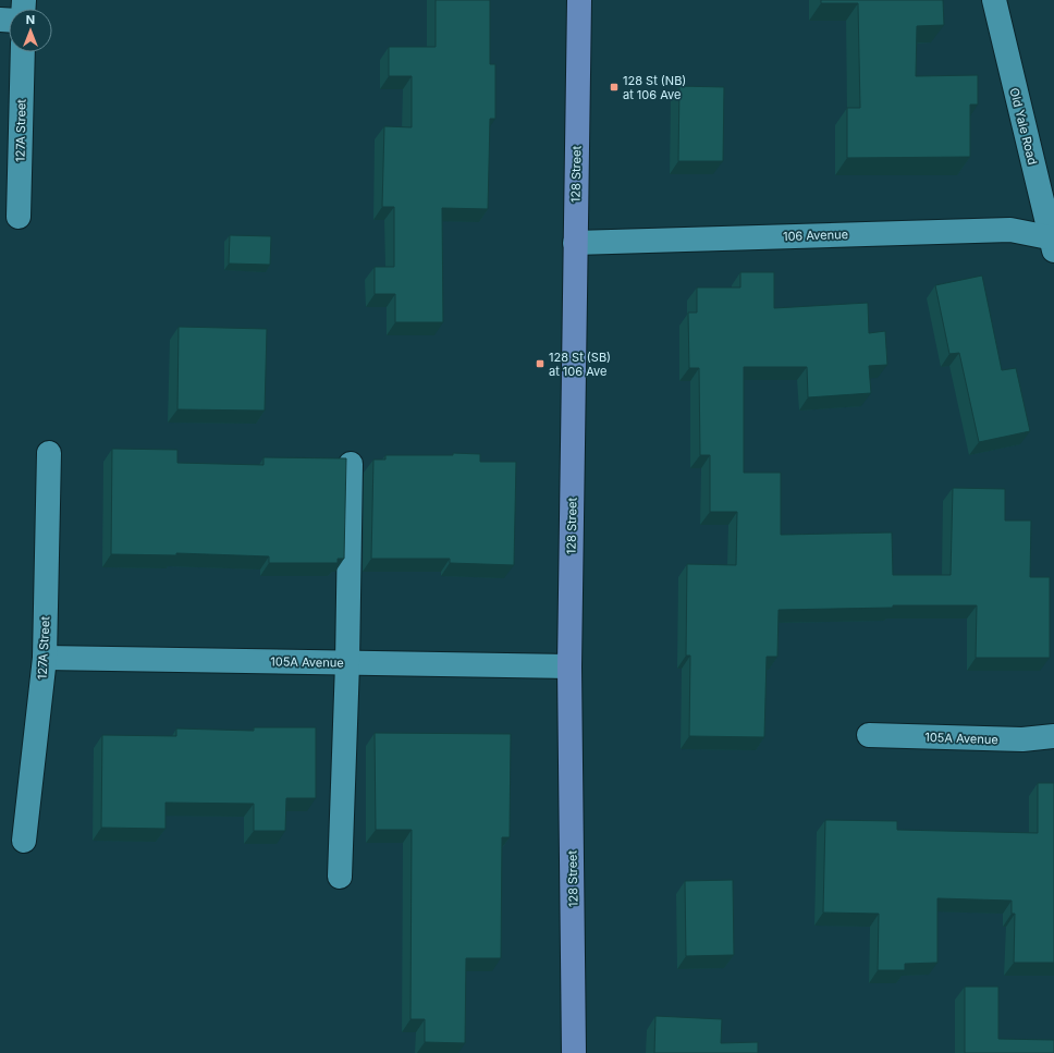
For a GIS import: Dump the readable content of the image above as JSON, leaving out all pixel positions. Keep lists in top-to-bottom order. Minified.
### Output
{"streets":{"main road":["128 Street"],"street":["Old Yale Road","127A Street","106 Avenue","105A Avenue"]},"crossings":[["Old Yale Road","106 Avenue"],["127A Street","105A Avenue"],["128 Street","106 Avenue"],["128 Street","105A Avenue"]],"places":{"transit":["128 St (NB) at 106 Ave","128 St (SB) at 106 Ave"]},"north":"top"}
